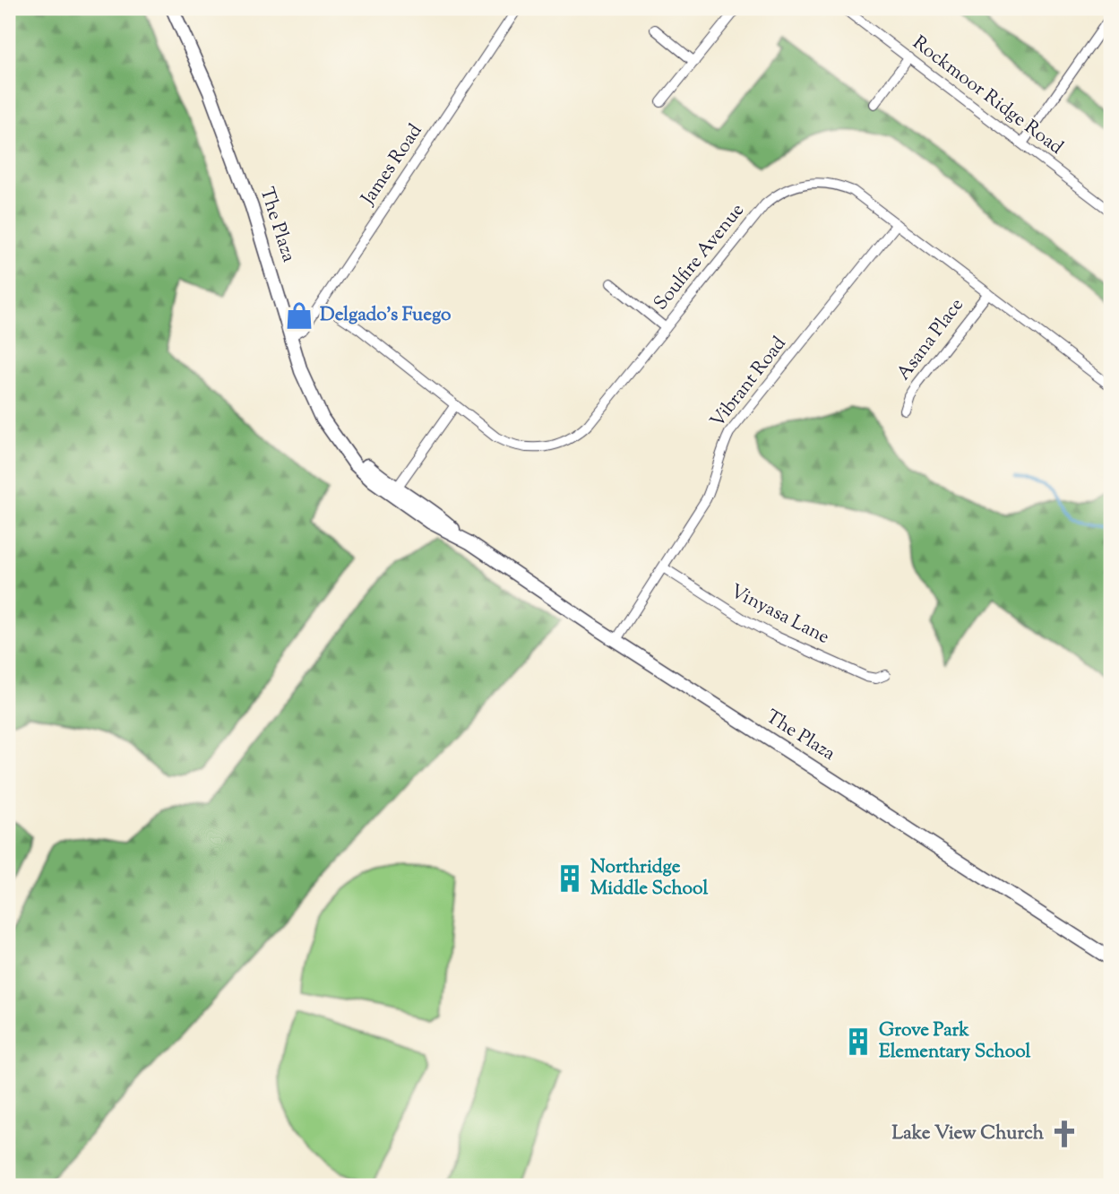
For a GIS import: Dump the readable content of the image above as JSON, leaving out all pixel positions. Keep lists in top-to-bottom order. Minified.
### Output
{"streets":{"street":["Rockmoor Ridge Road","James Road","The Plaza","Soulfire Avenue","Asana Place","Vibrant Road","Vinyasa Lane"]},"crossings":[["James Road","The Plaza"],["The Plaza","Vibrant Road"],["Soulfire Avenue","Asana Place"],["Soulfire Avenue","Vibrant Road"],["Vibrant Road","Vinyasa Lane"]],"places":{"shop":["Delgado's Fuego"],"building":["Northridge Middle School","Grove Park Elementary School"],"church":["Lake View Church"]}}
